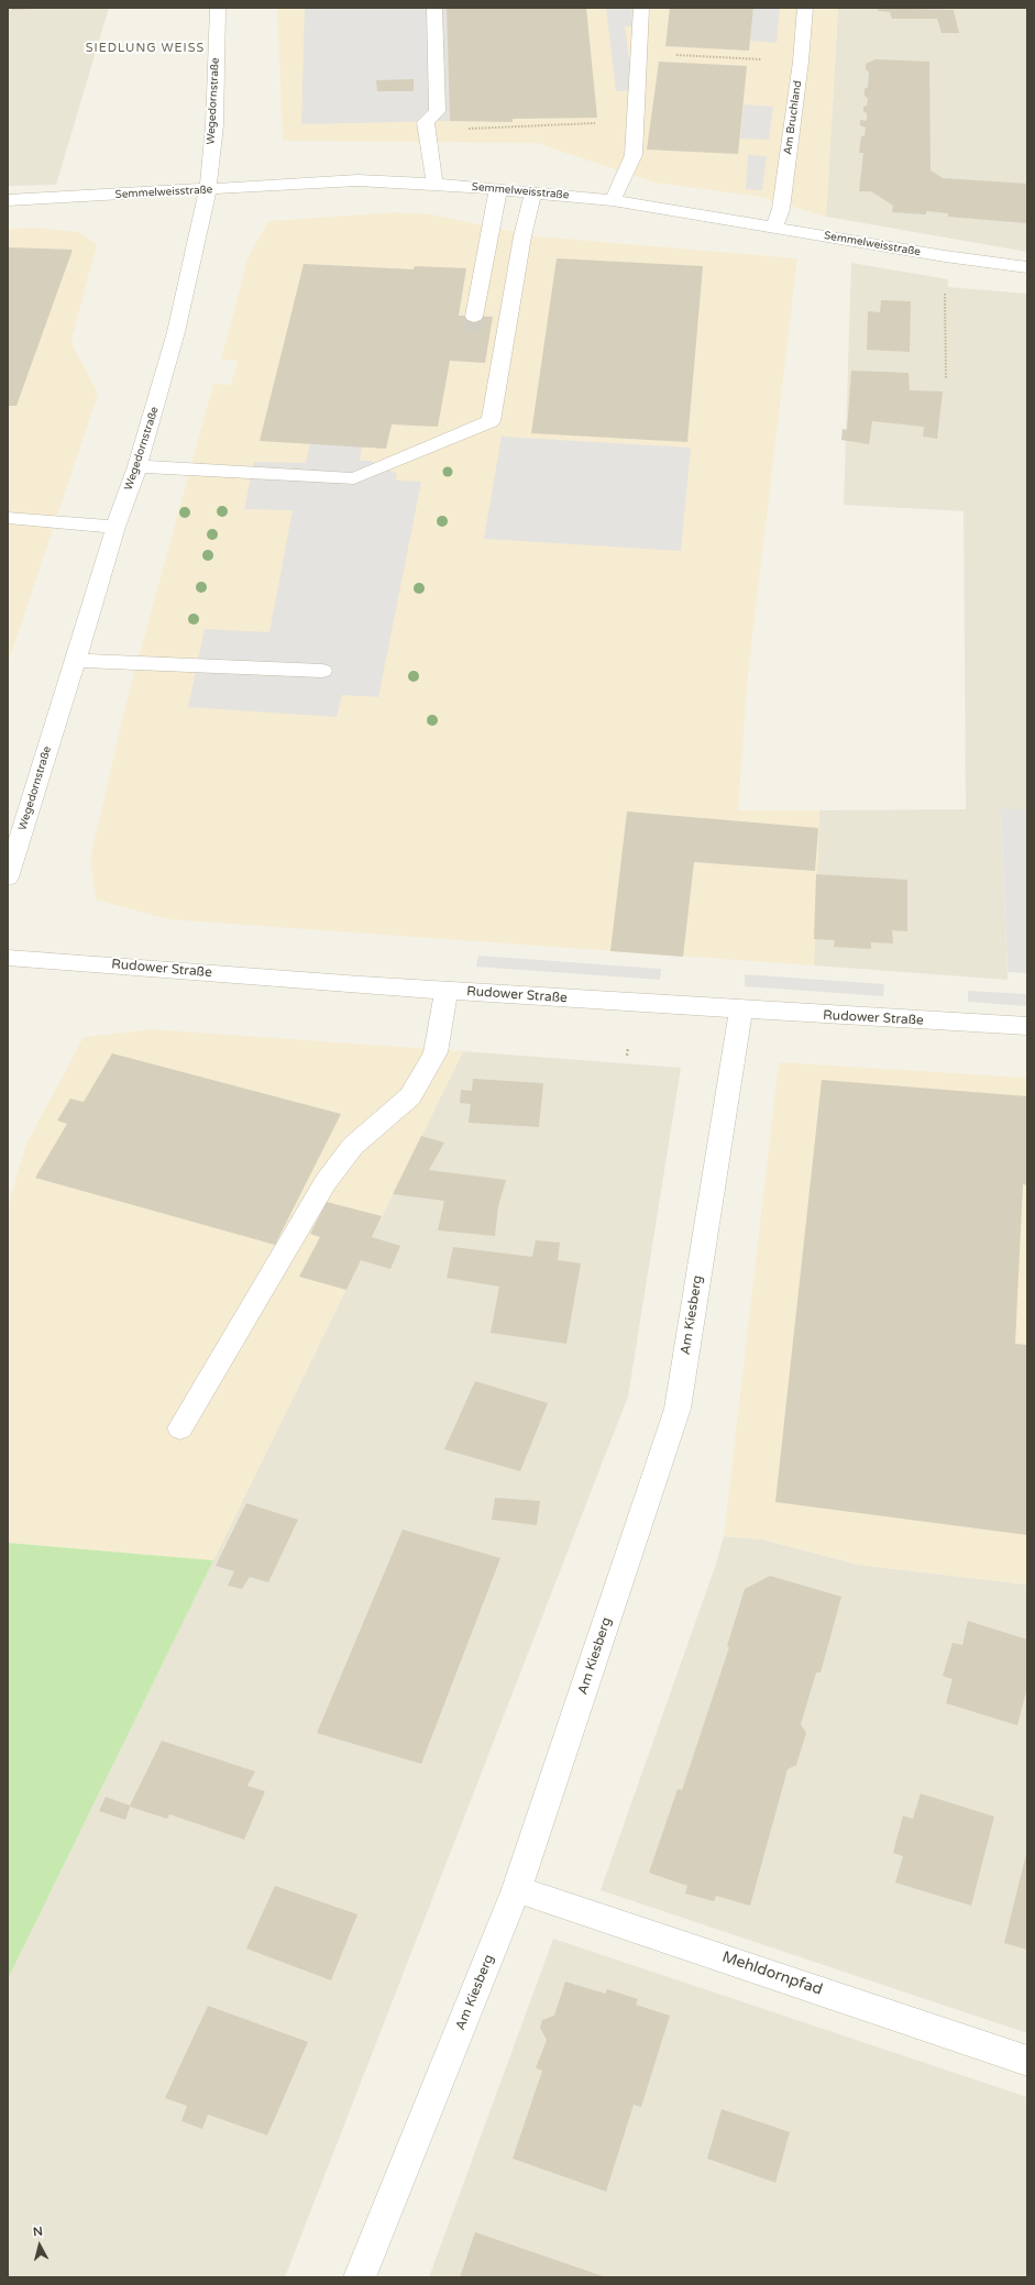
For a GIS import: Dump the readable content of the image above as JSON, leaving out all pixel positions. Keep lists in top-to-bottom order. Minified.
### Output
{"streets":{"street":["Wegedornstraße","Am Bruchland","Semmelweisstraße","Rudower Straße","Am Kiesberg","Mehldornpfad"]},"crossings":[["Wegedornstraße","Semmelweisstraße"],["Am Bruchland","Semmelweisstraße"],["Rudower Straße","Am Kiesberg"],["Am Kiesberg","Mehldornpfad"]],"districts":["SIEDLUNG WEISS"],"north":"top"}
